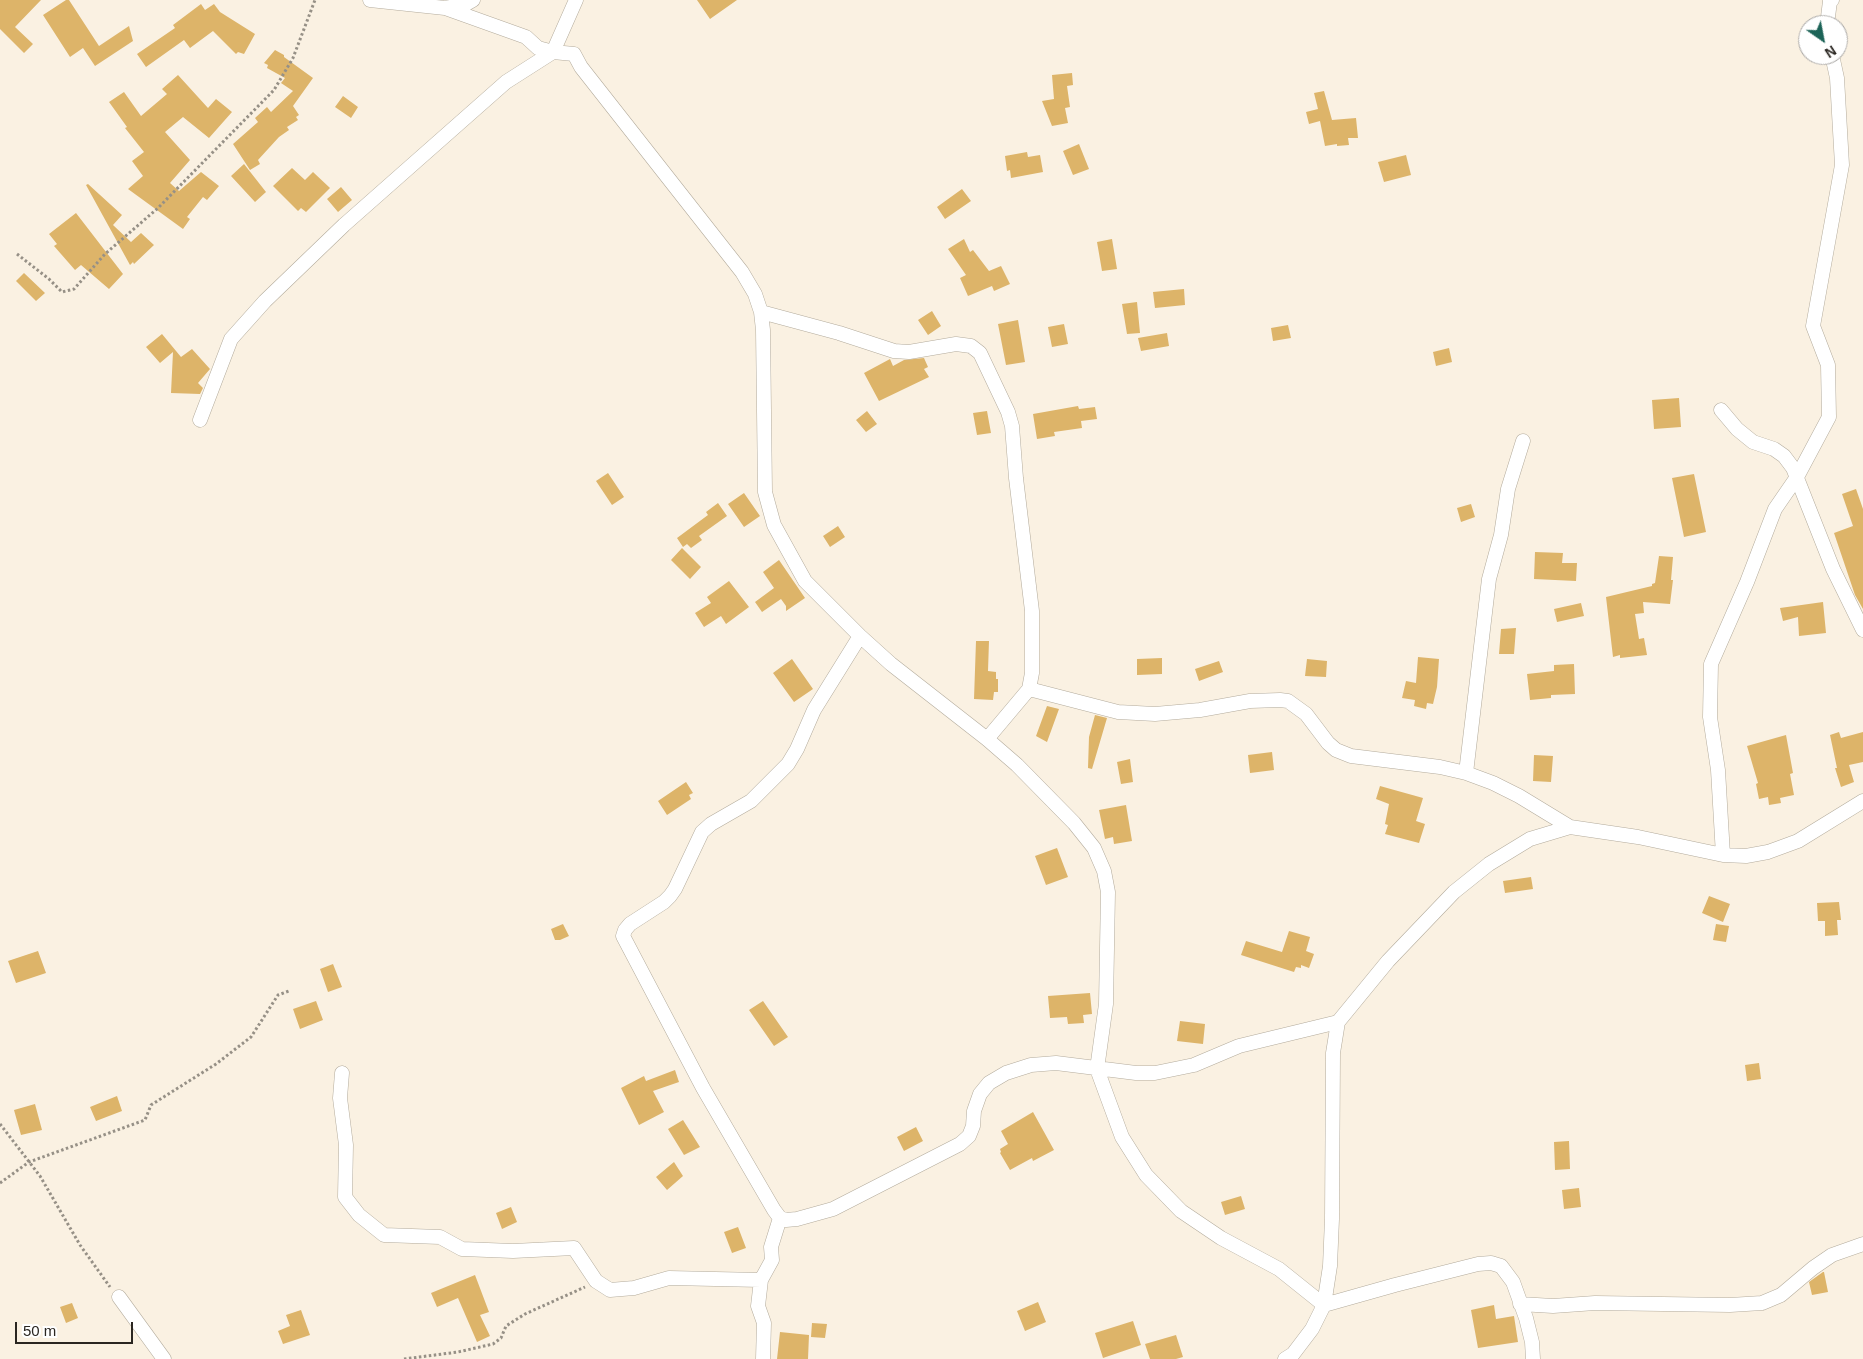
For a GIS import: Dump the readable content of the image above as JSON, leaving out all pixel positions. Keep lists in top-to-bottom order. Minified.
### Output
{"scale_bar":"50 m","north":"bottom right"}
